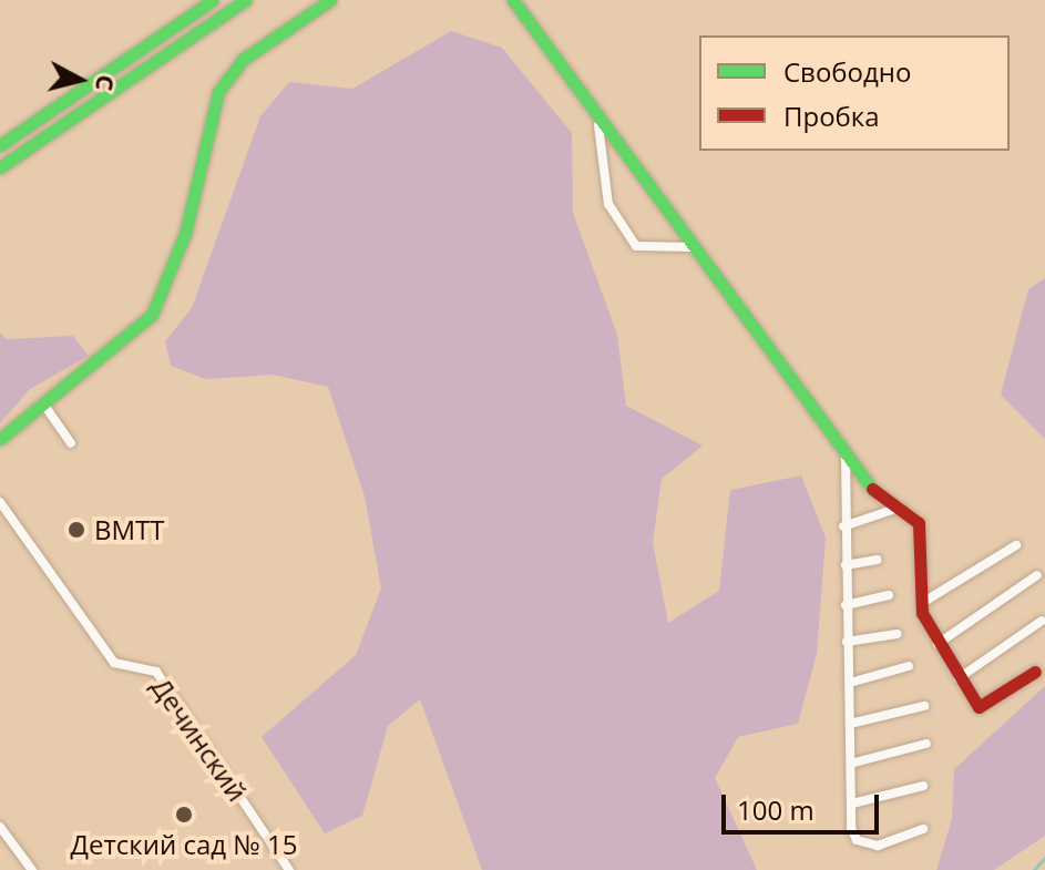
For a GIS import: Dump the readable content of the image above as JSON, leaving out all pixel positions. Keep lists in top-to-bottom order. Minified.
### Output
{"streets":{"street":["Дечинский"]},"places":["ВМТТ","Детский сад № 15"],"legend":["Свободно","Пробка"],"scale_bar":"100 m","north":"right"}
